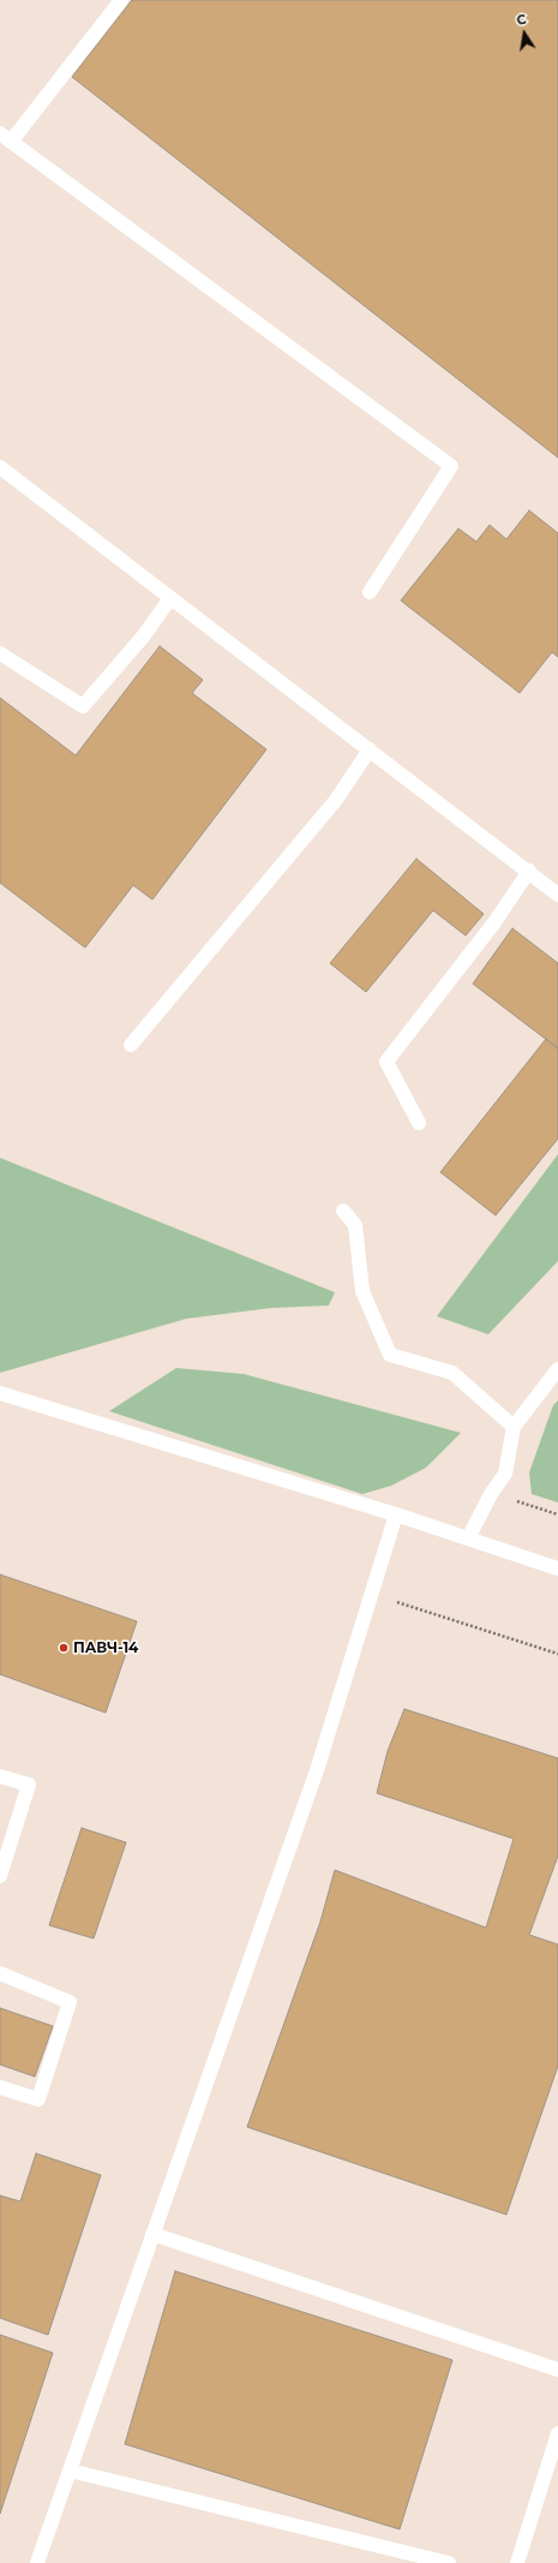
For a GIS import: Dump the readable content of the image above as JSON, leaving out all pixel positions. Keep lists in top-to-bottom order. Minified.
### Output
{"places":["ПАВЧ-14"],"north":"top"}
